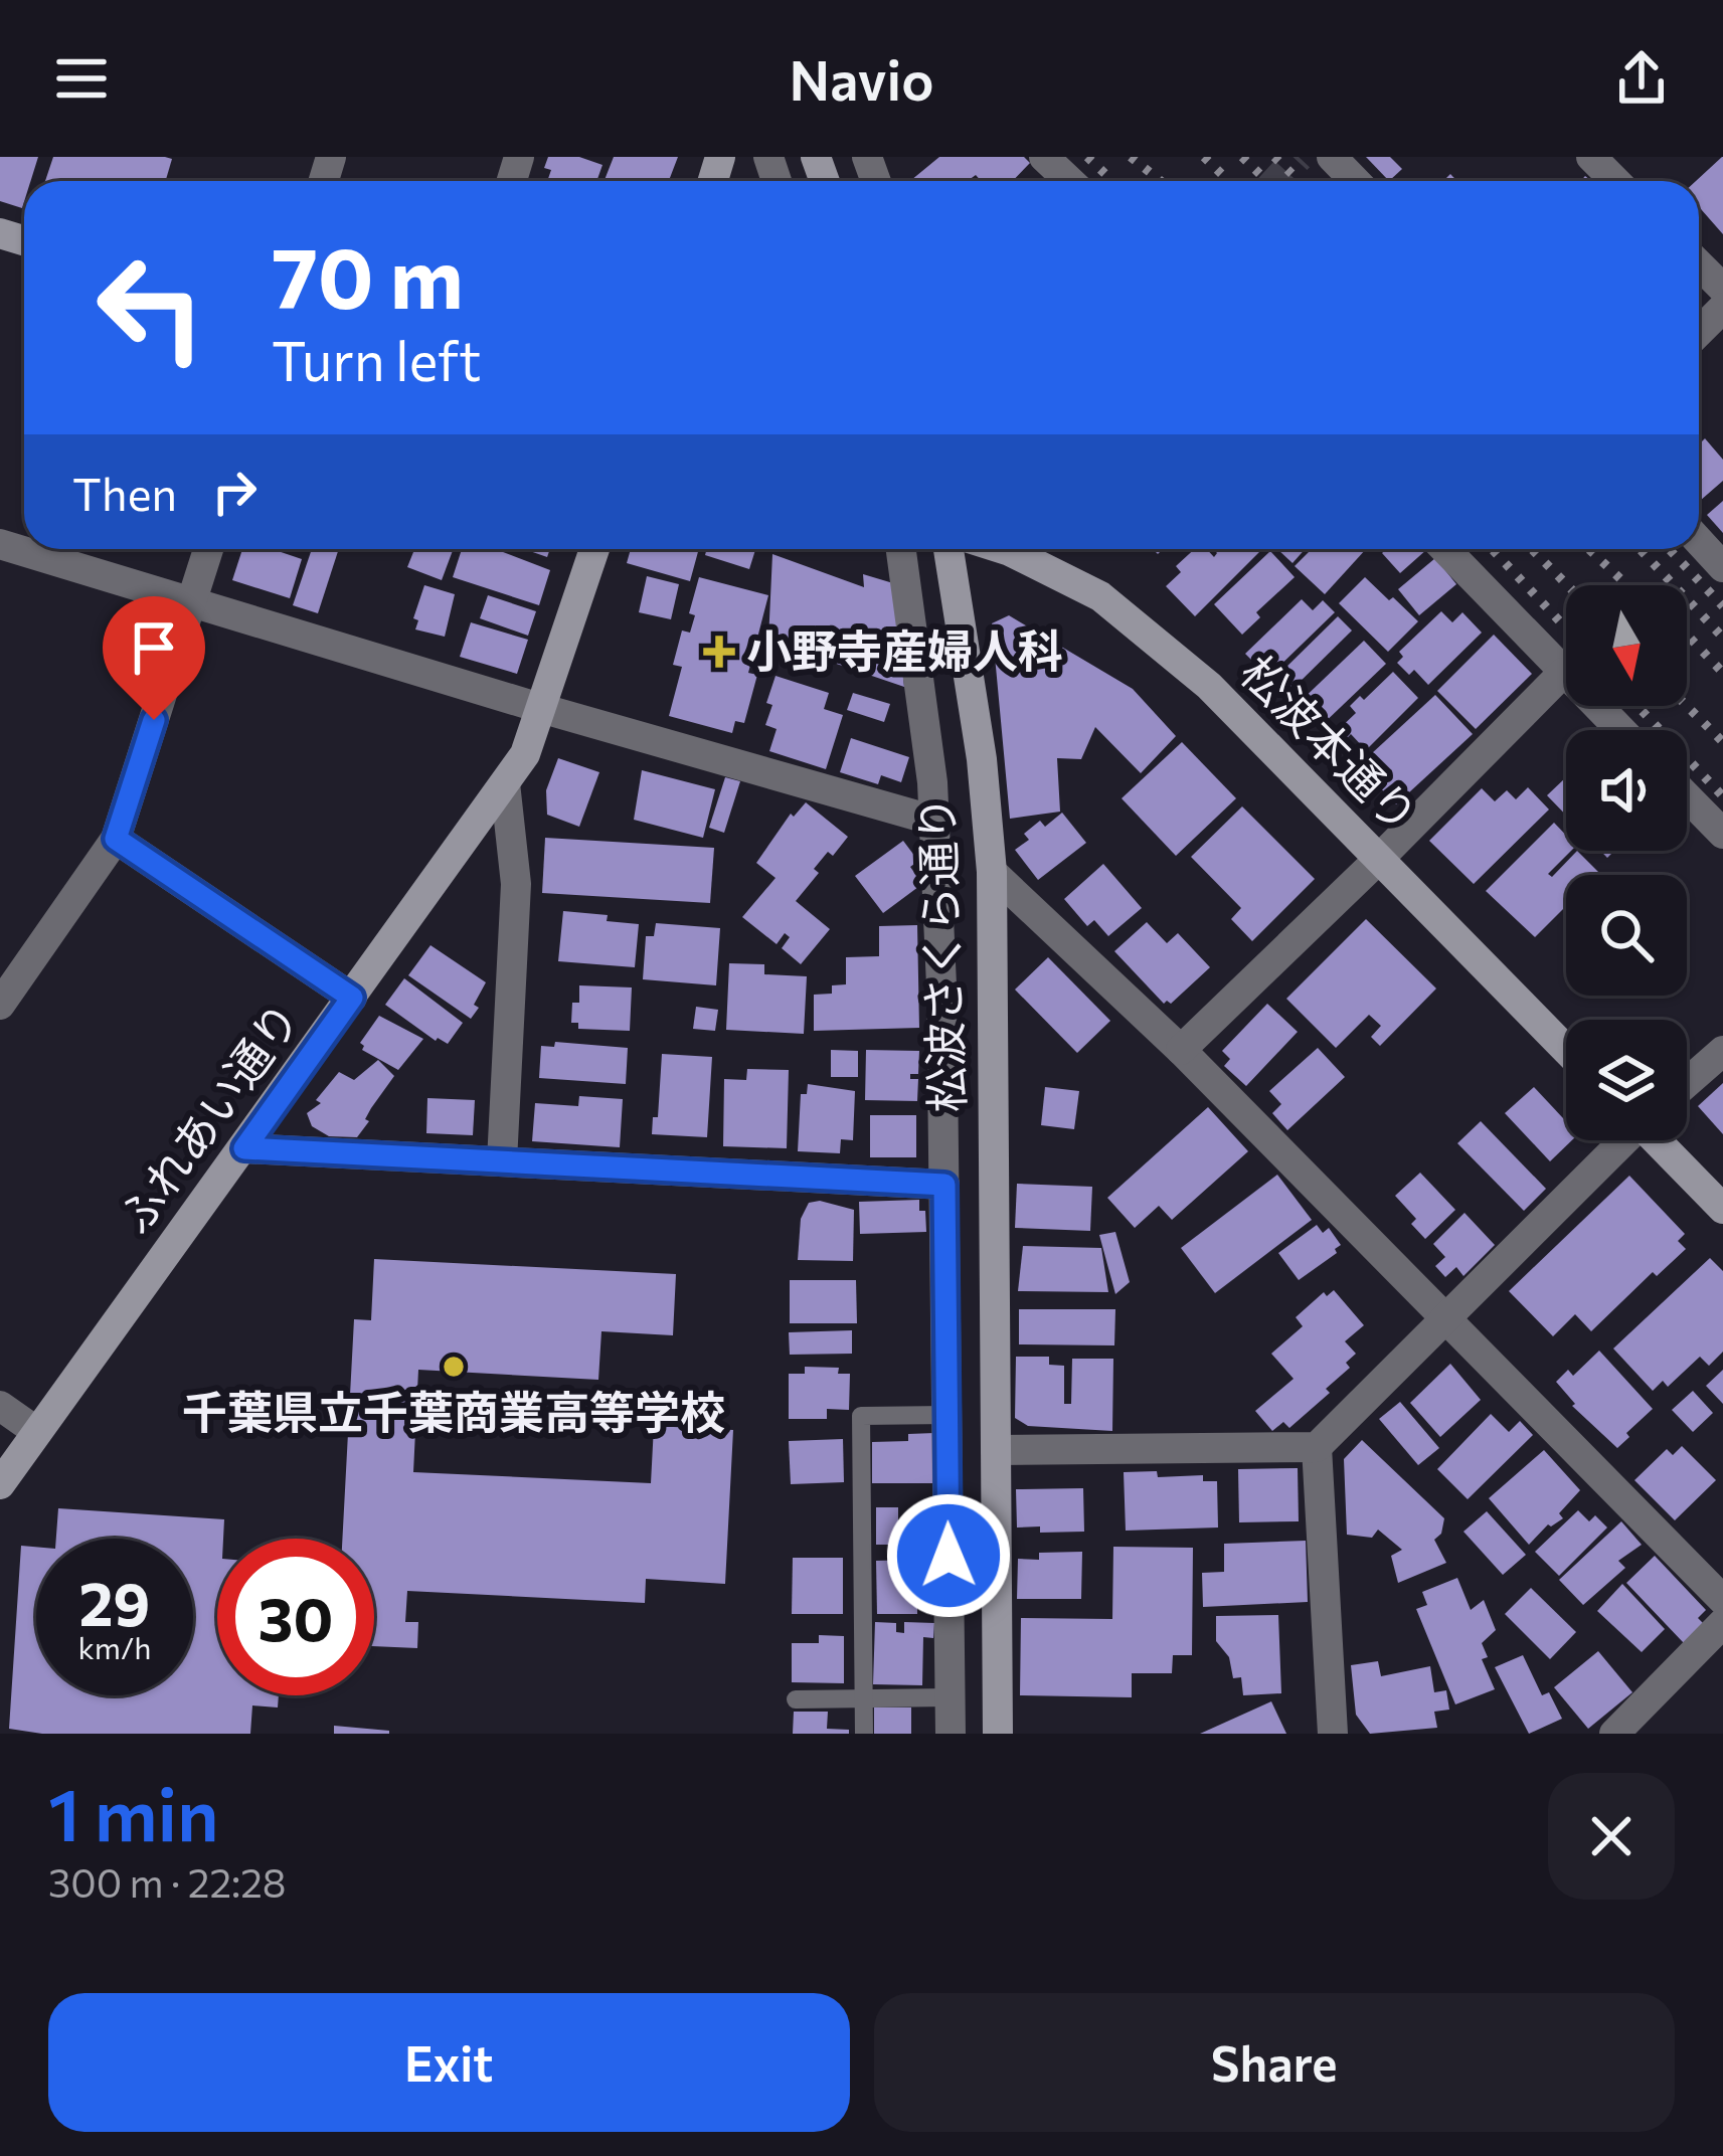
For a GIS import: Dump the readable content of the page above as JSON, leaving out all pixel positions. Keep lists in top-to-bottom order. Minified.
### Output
{"streets":{"street":["松波本通り","松波さくら通り","ふれあい通り"]},"places":{"health":["小野寺産婦人科"],"other":["千葉県立千葉商業高等学校"]},"north":"bottom","page":{"header":"Navio","turn":["70 m","Turn left"],"then":"Then","speed":"29 km/h","limit":"30","heading":["1 min","300 m · 22:28"],"buttons":["Exit","Share"]}}
